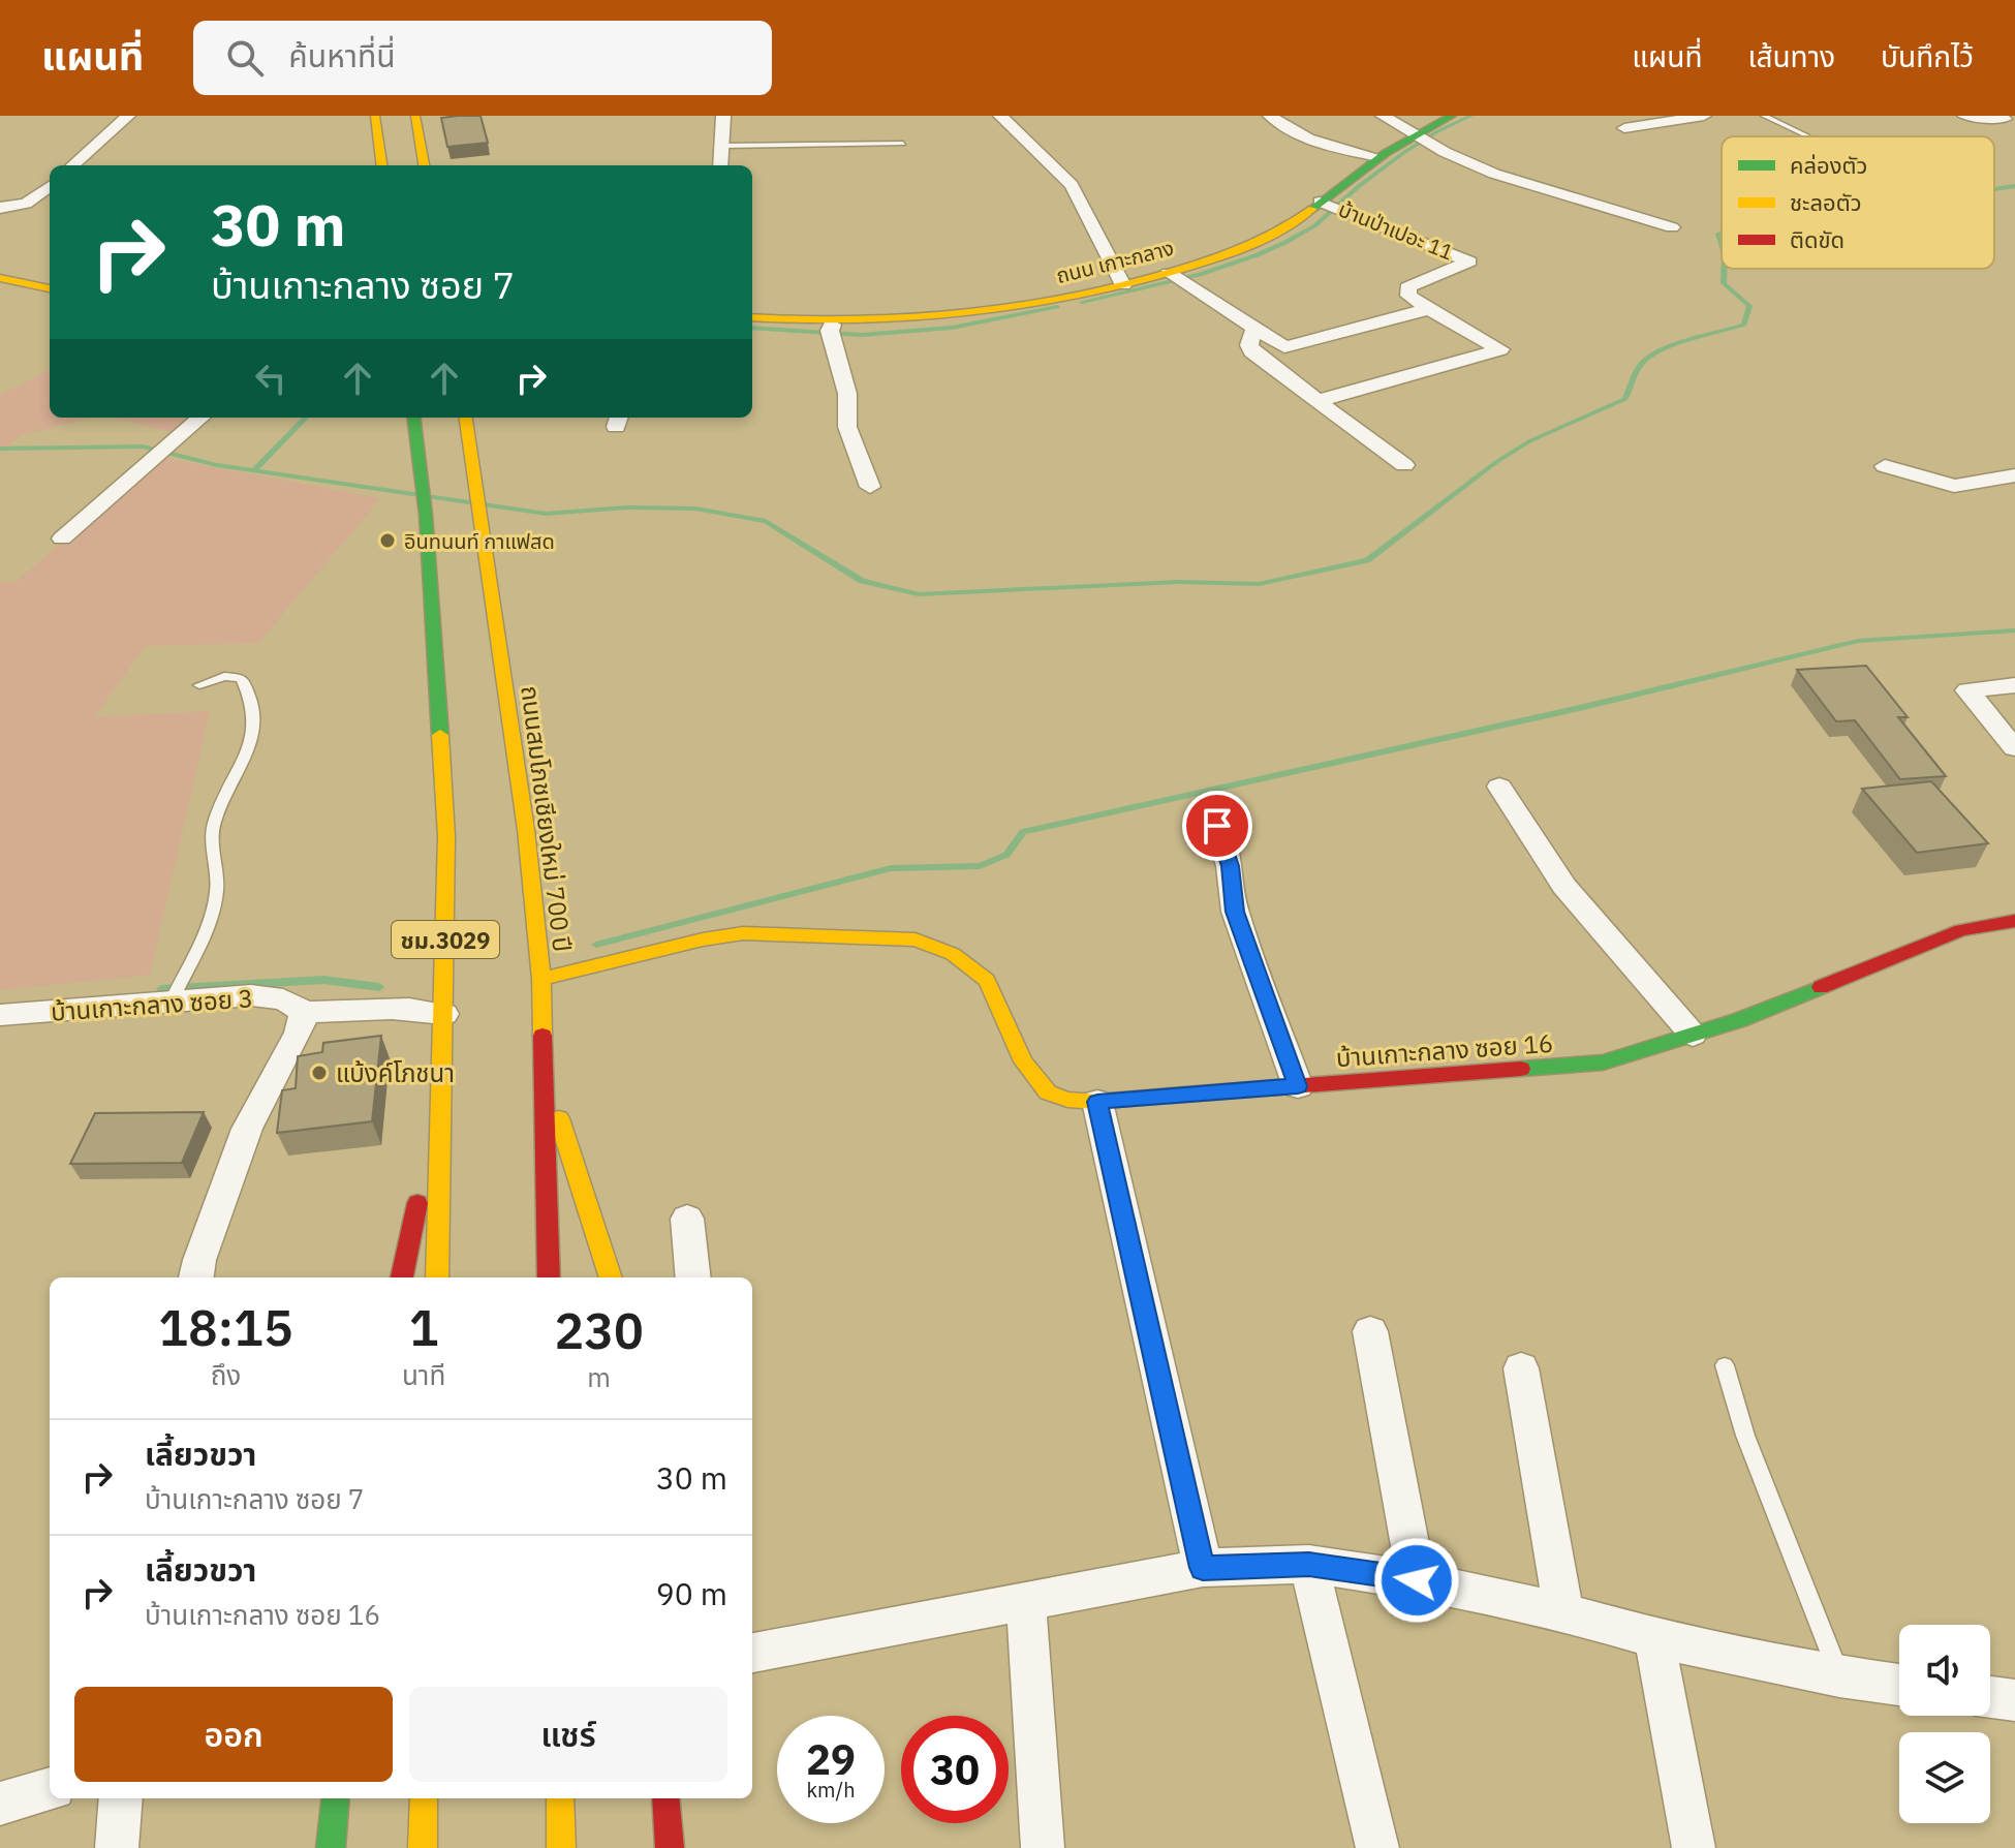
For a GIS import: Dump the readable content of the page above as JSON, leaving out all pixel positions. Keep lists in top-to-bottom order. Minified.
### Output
{"streets":{"main road":["ถนน เกาะกลาง","ถนนสมโภชเชียงใหม่ 700 ปี","ชม.3029","บ้านเกาะกลาง ซอย 16"],"street":["บ้านป่าเปอะ 11","บ้านเกาะกลาง ซอย 3"]},"crossings":[["บ้านป่าเปอะ 11","ถนน เกาะกลาง"],["ถนนสมโภชเชียงใหม่ 700 ปี","บ้านเกาะกลาง ซอย 16"]],"places":["อินทนนท์ กาแฟสด","แบ้งค์โภชนา"],"legend":["คล่องตัว","ชะลอตัว","ติดขัด"],"page":{"header":"แผนที่","search":"ค้นหาที่นี่","nav":["แผนที่","เส้นทาง","บันทึกไว้"],"turn":["30 m","บ้านเกาะกลาง ซอย 7"],"eta":["18:15","ถึง","1","นาที","230","m"],"list":[{"name":"เลี้ยวขวา","note":"บ้านเกาะกลาง ซอย 7","value":"30 m"},{"name":"เลี้ยวขวา","note":"บ้านเกาะกลาง ซอย 16","value":"90 m"}],"buttons":["ออก","แชร์"],"speed":"29 km/h","limit":"30"}}
